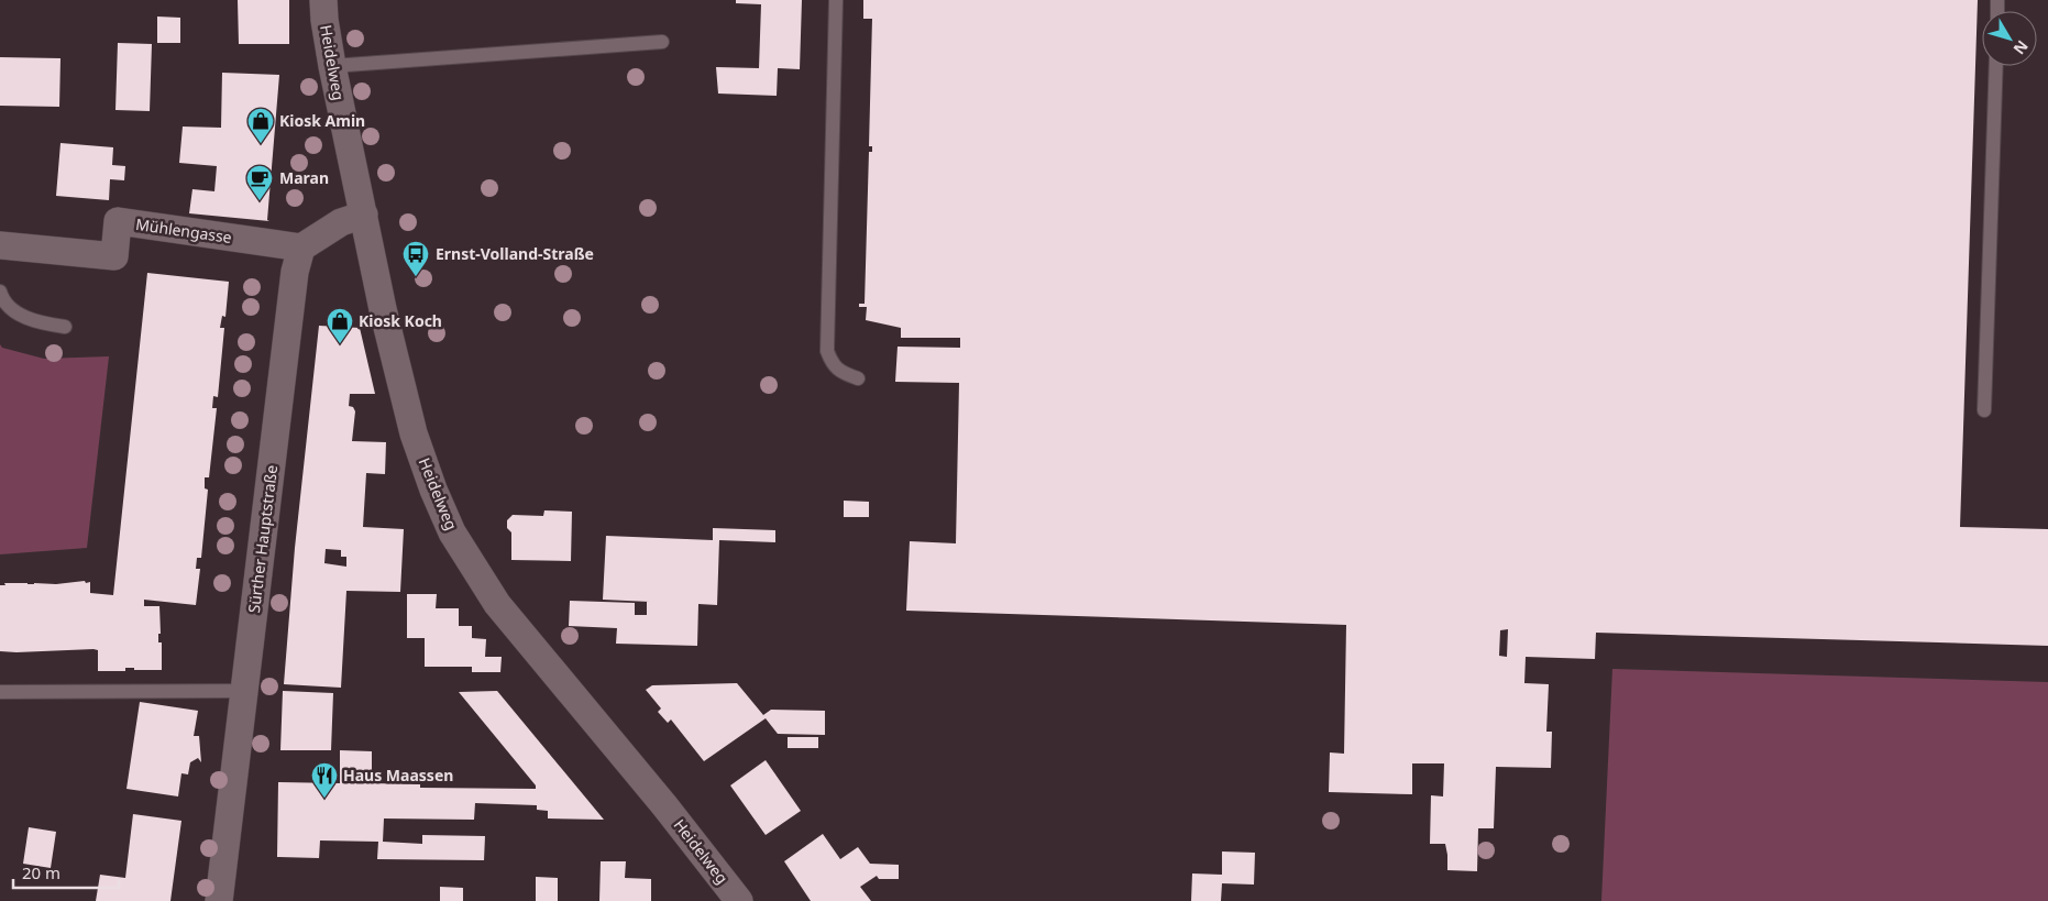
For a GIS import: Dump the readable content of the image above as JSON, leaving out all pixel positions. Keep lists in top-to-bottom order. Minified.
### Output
{"streets":{"street":["Heidelweg","Mühlengasse","Sürther Hauptstraße"]},"crossings":[["Mühlengasse","Sürther Hauptstraße"]],"places":{"shop":["Kiosk Amin","Kiosk Koch"],"cafe":["Maran"],"bus stop":["Ernst-Volland-Straße"],"restaurant":["Haus Maassen"]},"scale_bar":"20 m","north":"bottom right"}
